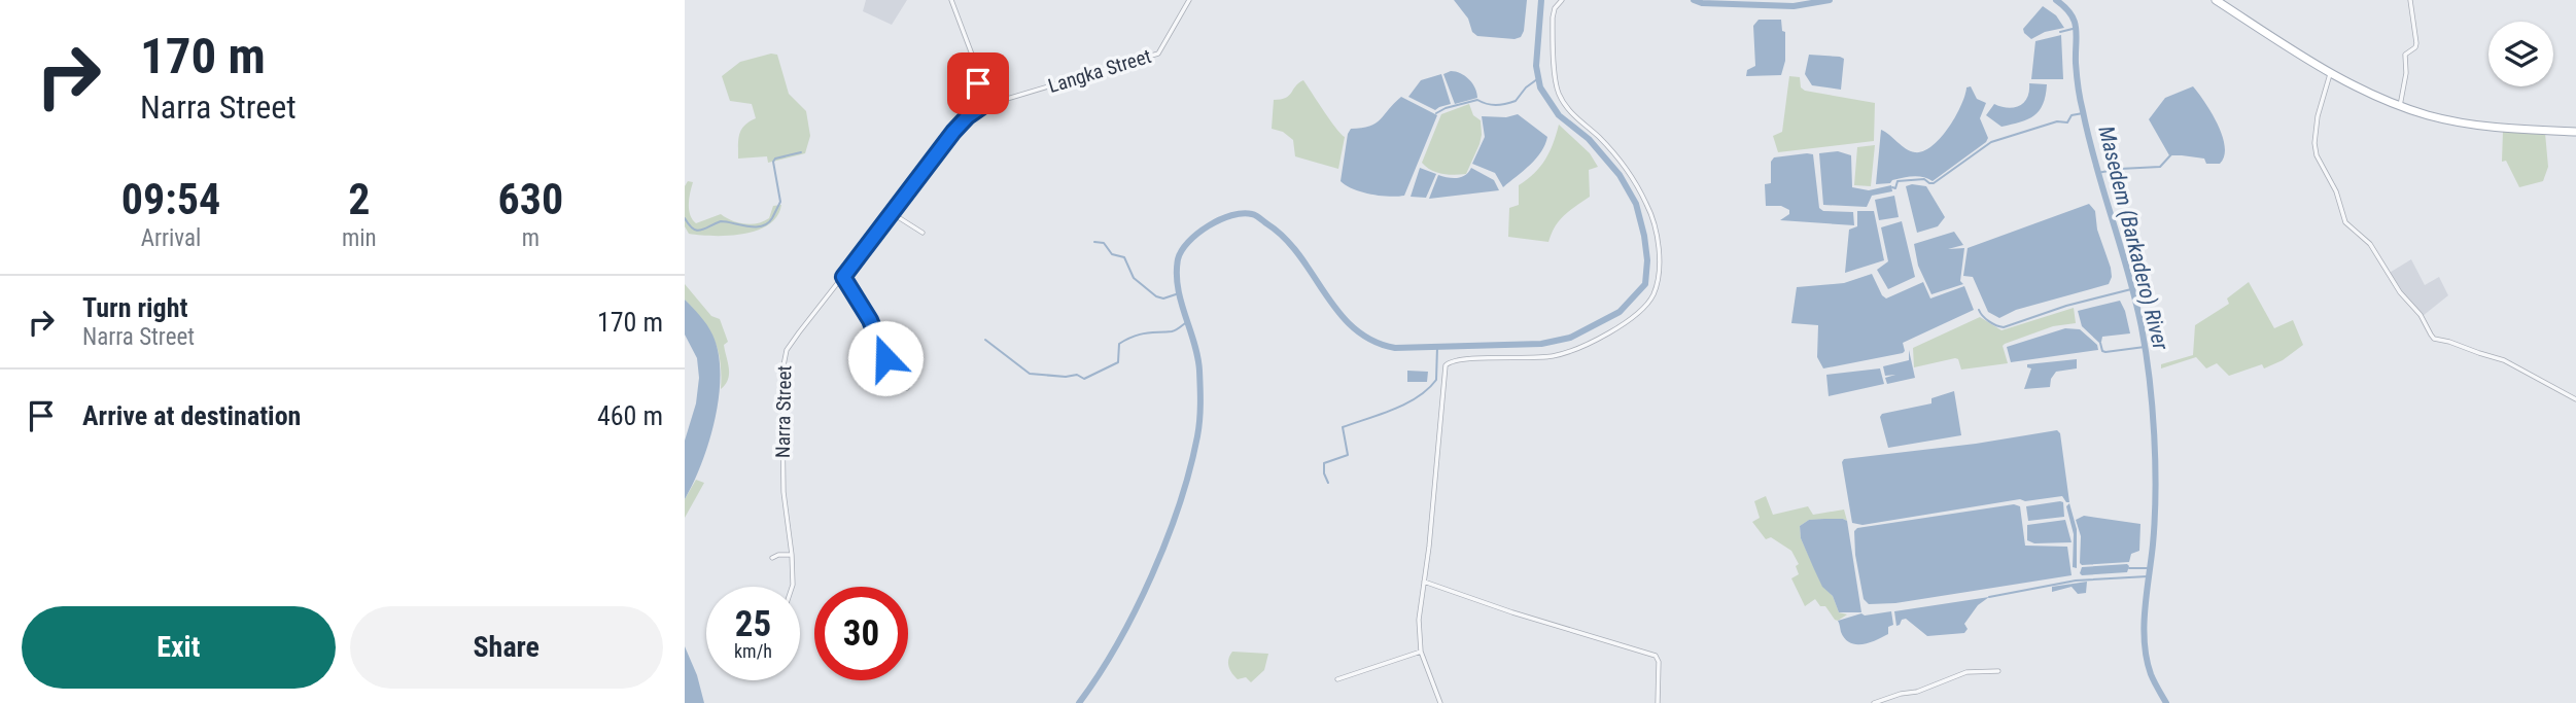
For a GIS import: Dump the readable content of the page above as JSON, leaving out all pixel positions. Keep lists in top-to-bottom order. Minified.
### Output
{"streets":{"street":["Langka Street","Narra Street"]},"crossings":[["Langka Street","Narra Street"]],"water":["Masedem (Barkadero) River"],"page":{"turn":["170 m","Narra Street"],"eta":["09:54","Arrival","2","min","630","m"],"list":[{"name":"Turn right","note":"Narra Street","value":"170 m"},{"name":"Arrive at destination","value":"460 m"}],"speed":"25 km/h","limit":"30","buttons":["Exit","Share"]}}
